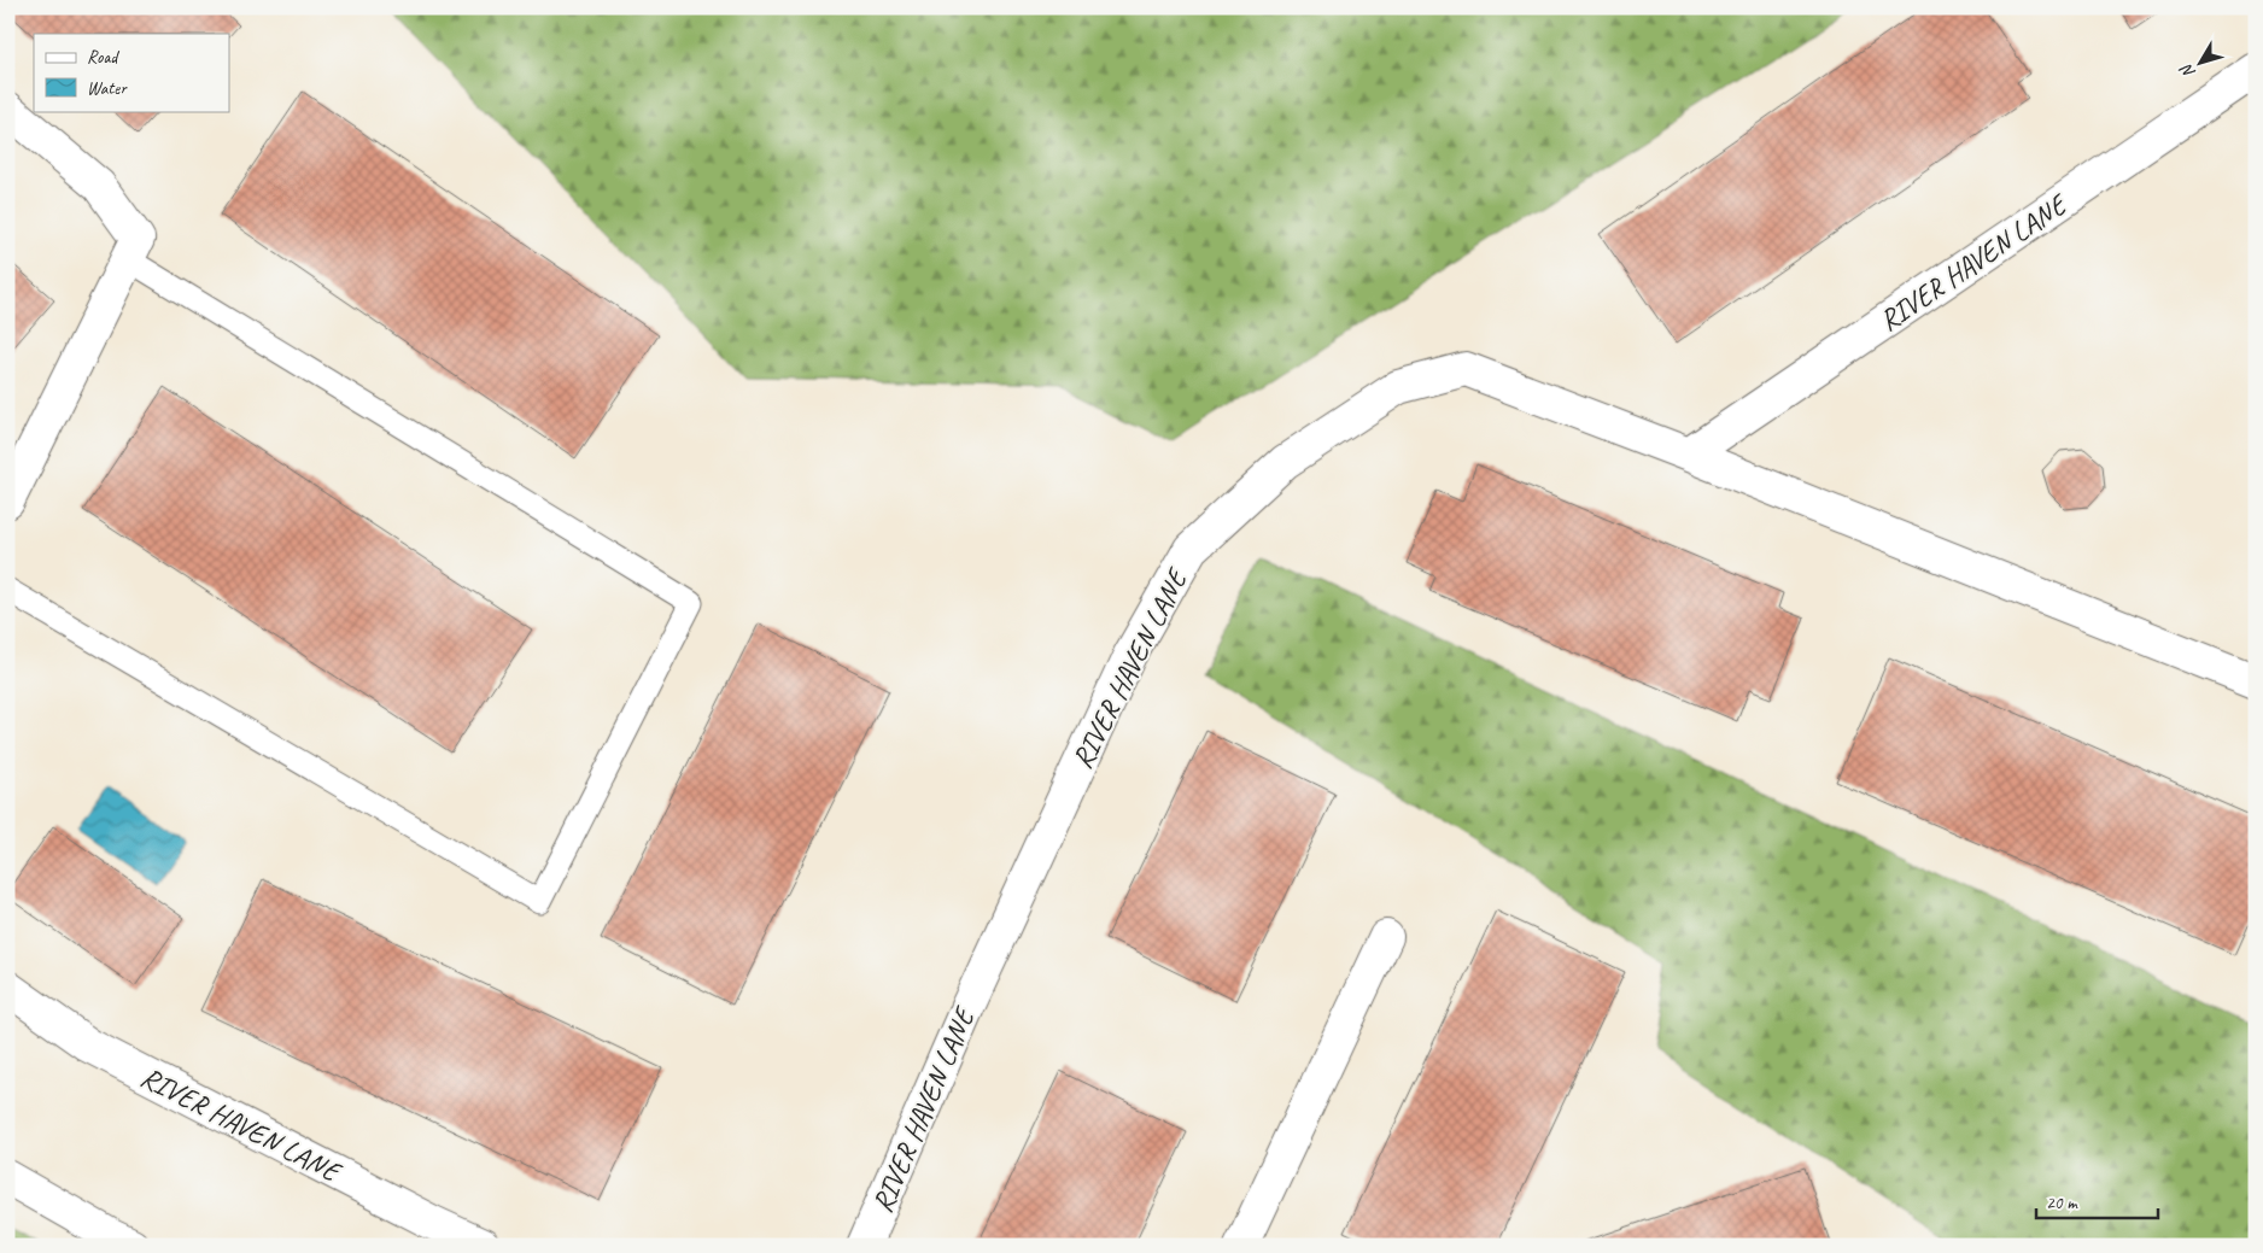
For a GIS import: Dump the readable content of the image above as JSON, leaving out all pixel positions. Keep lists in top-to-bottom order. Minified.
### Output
{"streets":{"street":["RIVER HAVEN LANE"]},"legend":["Road","Water"],"scale_bar":"20 m","north":"bottom left"}
